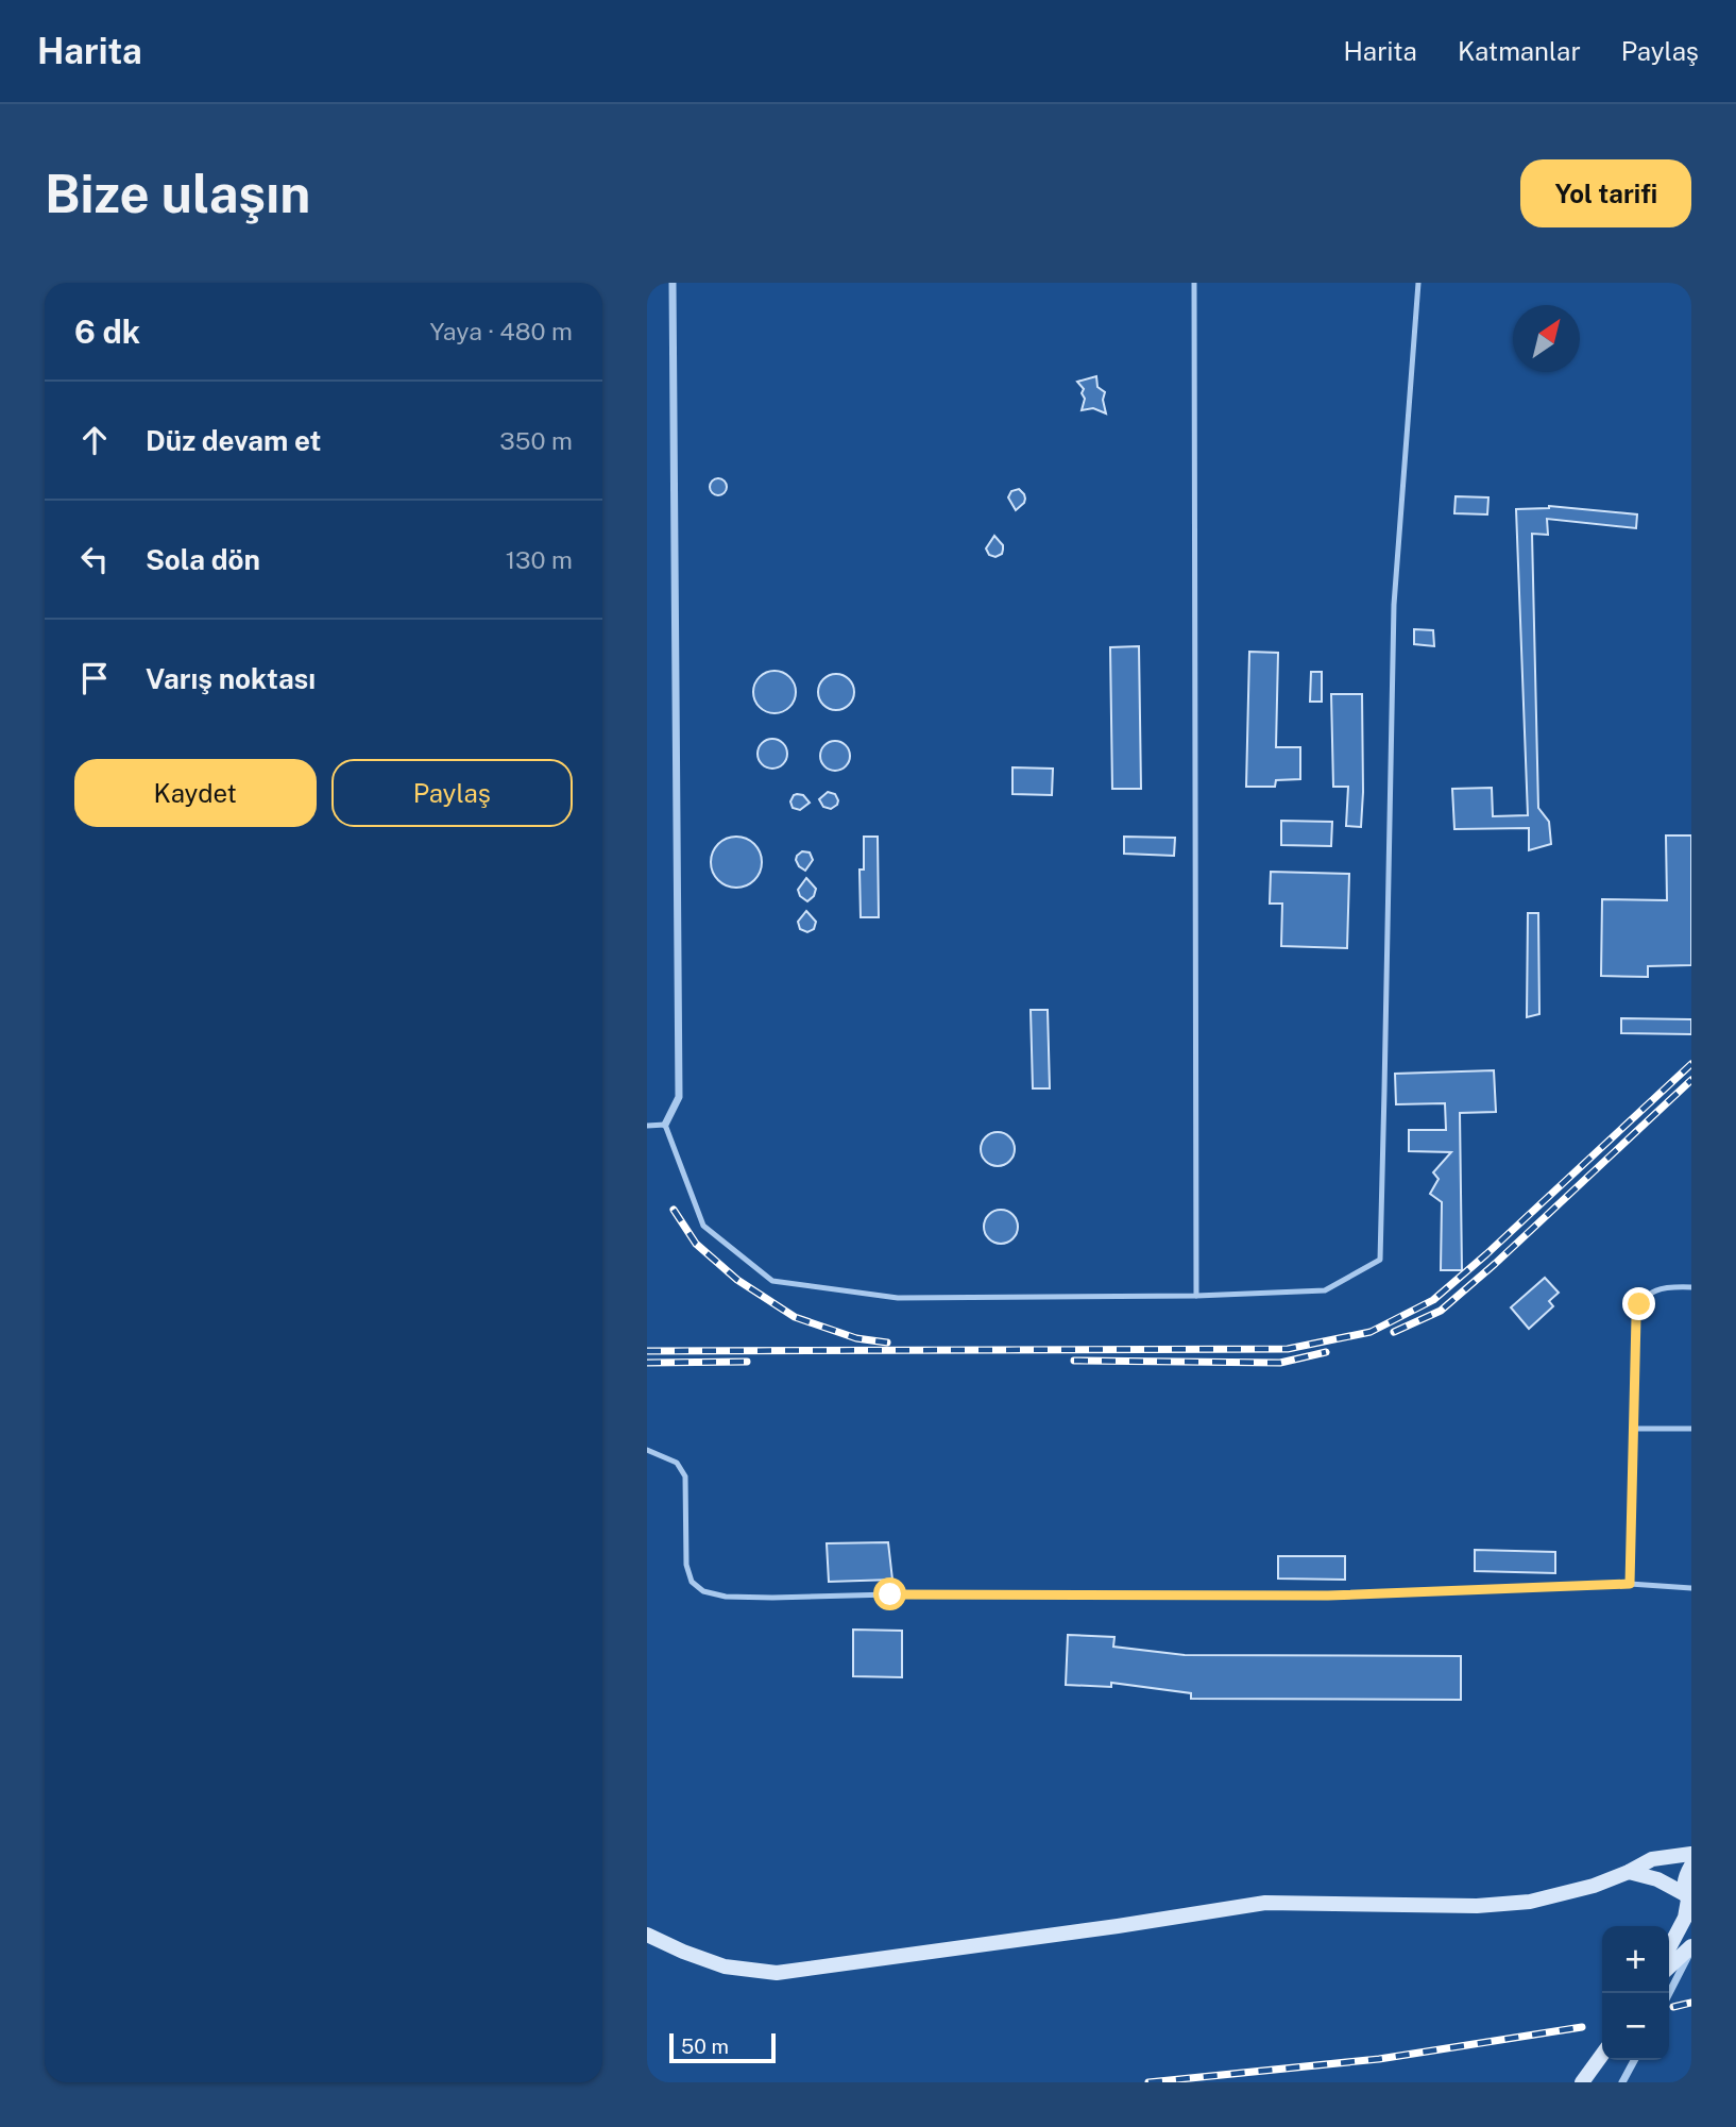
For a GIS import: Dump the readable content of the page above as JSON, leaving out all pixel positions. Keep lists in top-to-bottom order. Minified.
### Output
{"scale_bar":"50 m","north":"top right","page":{"header":"Harita","nav":["Harita","Katmanlar","Paylaş"],"buttons":["Yol tarifi",["Kaydet","Paylaş"]],"title":"Bize ulaşın","heading":["6 dk","Yaya · 480 m"],"list":[["Düz devam et","350 m"],["Sola dön","130 m"],"Varış noktası"],"map_buttons":["+","−"],"scale":"50 m"}}
